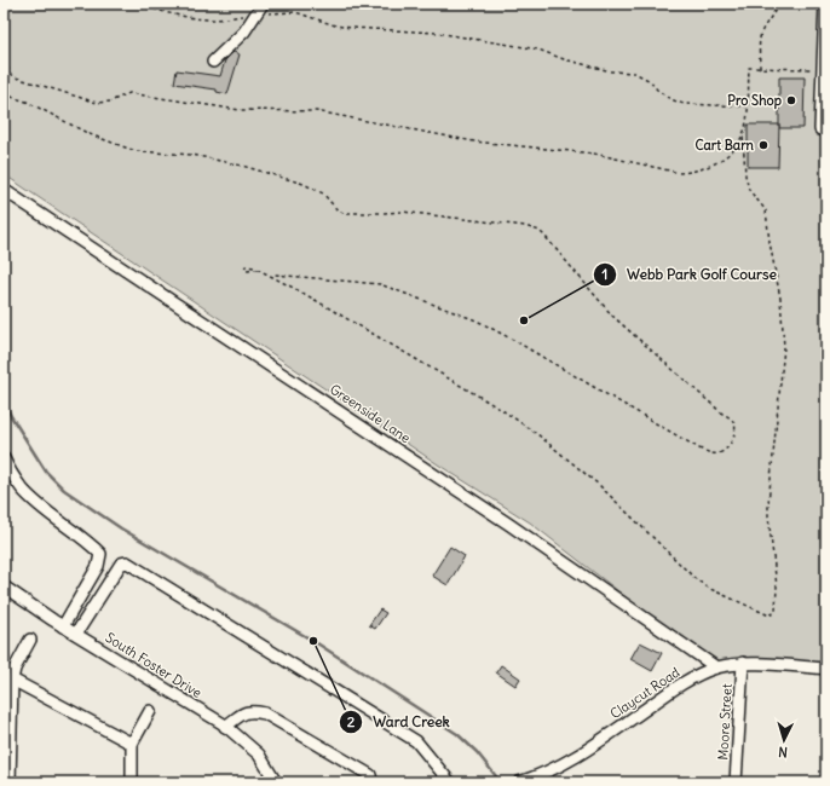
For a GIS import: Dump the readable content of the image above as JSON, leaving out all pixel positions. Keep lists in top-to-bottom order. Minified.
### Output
{"streets":{"street":["Greenside Lane","South Foster Drive","Claycut Road","Moore Street"]},"crossings":[["Greenside Lane","Claycut Road"],["Claycut Road","Moore Street"]],"places":["Pro Shop","Cart Barn","Webb Park Golf Course","Ward Creek"],"north":"bottom"}
